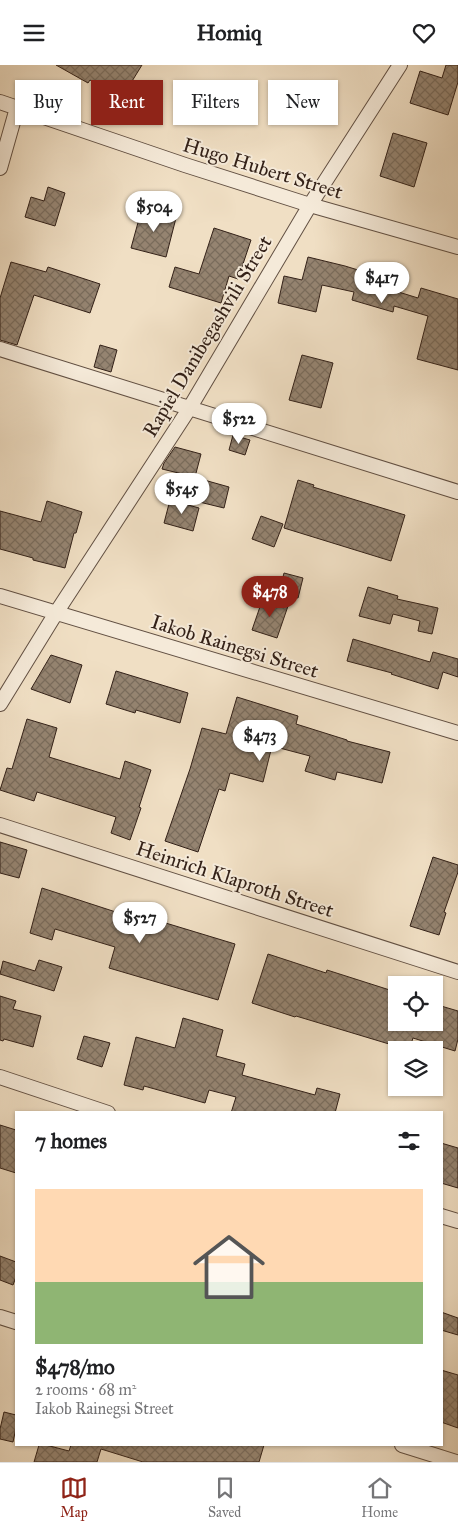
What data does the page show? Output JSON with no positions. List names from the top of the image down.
{
  "streets": {
    "street": [
      "Hugo Hubert Street",
      "Rapiel Danibegashvili Street",
      "Iakob Rainegsi Street",
      "Heinrich Klaproth Street"
    ]
  },
  "crossings": [
    ["Hugo Hubert Street", "Rapiel Danibegashvili Street"],
    ["Rapiel Danibegashvili Street", "Iakob Rainegsi Street"]
  ],
  "page": {
    "header": "Homiq",
    "chip": [
      "Buy",
      "Rent",
      "Filters",
      "New"
    ],
    "price": [
      "$504",
      "$417",
      "$522",
      "$545",
      "$478",
      "$473",
      "$527"
    ],
    "heading": "7 homes",
    "list": [
      {
        "name": "$478/mo",
        "note": "2 rooms · 68 m² · Iakob Rainegsi Street"
      }
    ],
    "tabs": ["Map", "Saved", "Home"]
  }
}
